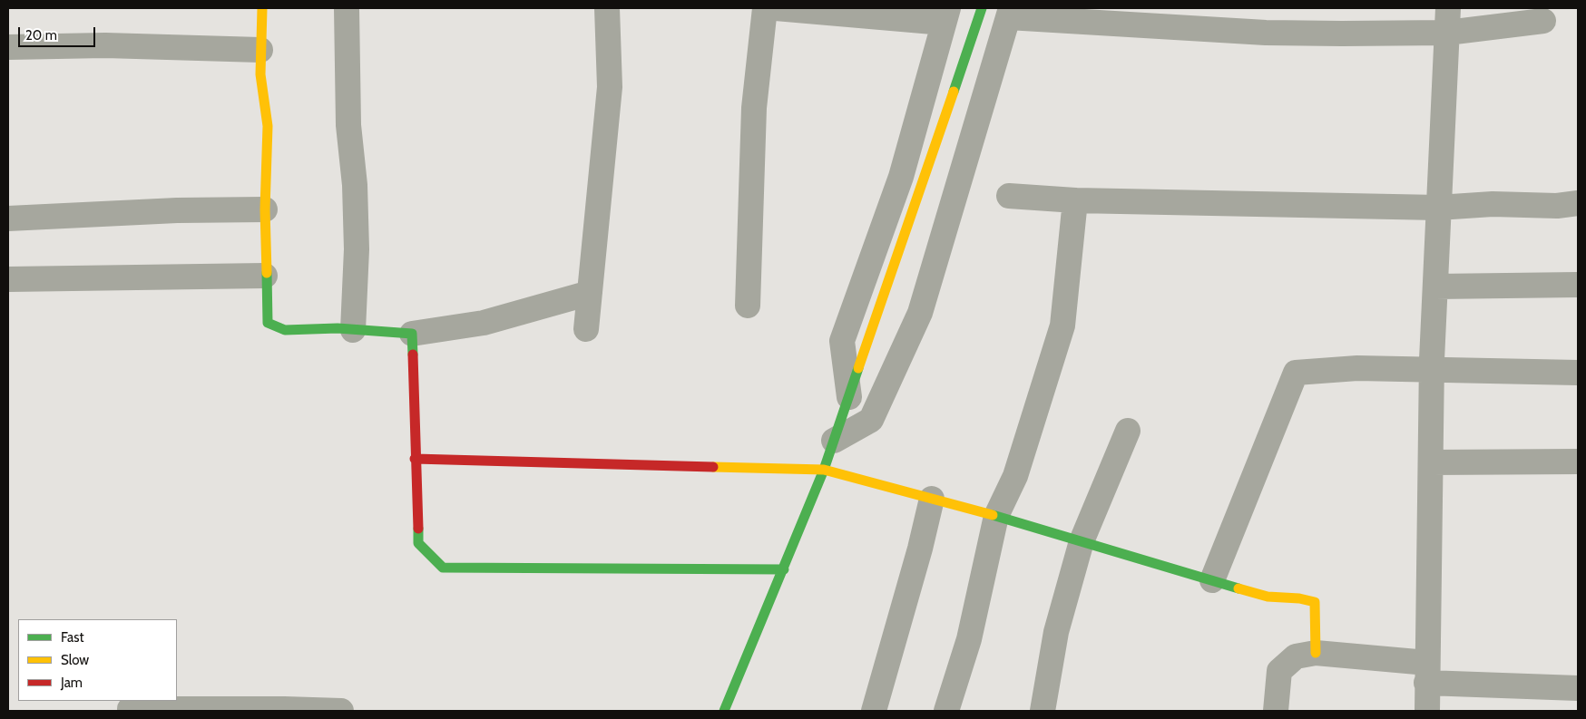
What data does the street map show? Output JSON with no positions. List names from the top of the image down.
{
  "legend": ["Fast", "Slow", "Jam"],
  "scale_bar": "20 m"
}
